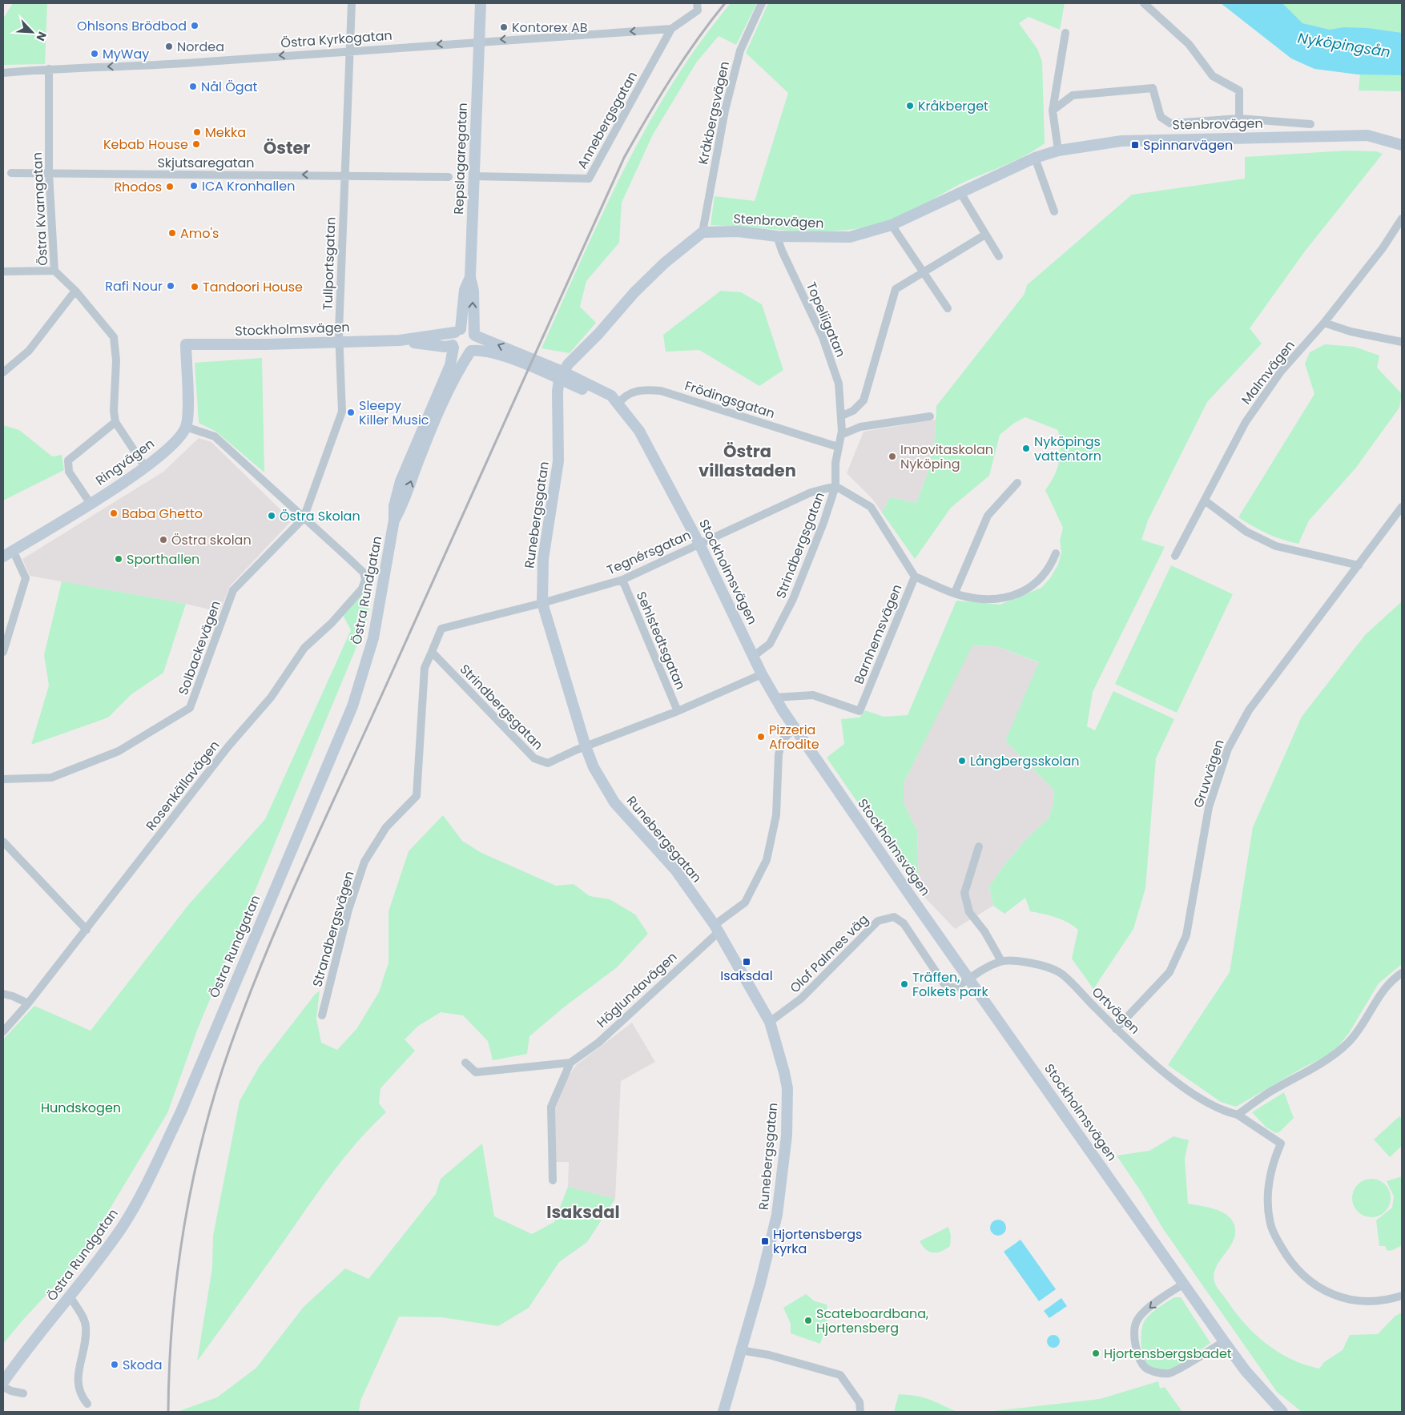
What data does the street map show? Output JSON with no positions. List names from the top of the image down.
{
  "streets": {
    "street": [
      "Östra Kyrkogatan",
      "Kråkbergsvägen",
      "Annebergsgatan",
      "Stenbrovägen",
      "Repslagaregatan",
      "Skjutsaregatan",
      "Östra Kvarngatan",
      "Tullportsgatan",
      "Topeliigatan",
      "Stockholmsvägen",
      "Malmvägen",
      "Frödingsgatan",
      "Ringvägen",
      "Runebergsgatan",
      "Strindbergsgatan",
      "Tegnérsgatan",
      "Östra Rundgatan",
      "Barnhemsvägen",
      "Sehlstedtsgatan",
      "Solbackevägen",
      "Gruvvägen",
      "Rosenkällavägen",
      "Strandbergsvägen",
      "Olof Palmes väg",
      "Höglundavägen",
      "Ortvägen"
    ]
  },
  "crossings": [
    ["Östra Kyrkogatan", "Annebergsgatan"],
    ["Östra Kyrkogatan", "Repslagaregatan"],
    ["Östra Kyrkogatan", "Östra Kvarngatan"],
    ["Östra Kyrkogatan", "Tullportsgatan"],
    ["Kråkbergsvägen", "Stenbrovägen"],
    ["Annebergsgatan", "Repslagaregatan"],
    ["Stenbrovägen", "Topeliigatan"],
    ["Repslagaregatan", "Stockholmsvägen"],
    ["Repslagaregatan", "Östra Rundgatan"],
    ["Skjutsaregatan", "Östra Kvarngatan"],
    ["Skjutsaregatan", "Tullportsgatan"],
    ["Tullportsgatan", "Stockholmsvägen"],
    ["Tullportsgatan", "Solbackevägen"],
    ["Tullportsgatan", "Rosenkällavägen"],
    ["Topeliigatan", "Strindbergsgatan"],
    ["Stockholmsvägen", "Frödingsgatan"],
    ["Stockholmsvägen", "Ringvägen"],
    ["Stockholmsvägen", "Strindbergsgatan"],
    ["Stockholmsvägen", "Tegnérsgatan"],
    ["Stockholmsvägen", "Östra Rundgatan"],
    ["Stockholmsvägen", "Barnhemsvägen"],
    ["Stockholmsvägen", "Olof Palmes väg"],
    ["Stockholmsvägen", "Höglundavägen"],
    ["Stockholmsvägen", "Ortvägen"],
    ["Frödingsgatan", "Strindbergsgatan"],
    ["Runebergsgatan", "Strindbergsgatan"],
    ["Runebergsgatan", "Tegnérsgatan"],
    ["Runebergsgatan", "Olof Palmes väg"],
    ["Runebergsgatan", "Höglundavägen"],
    ["Strindbergsgatan", "Tegnérsgatan"],
    ["Strindbergsgatan", "Barnhemsvägen"],
    ["Strindbergsgatan", "Sehlstedtsgatan"],
    ["Strindbergsgatan", "Strandbergsvägen"],
    ["Tegnérsgatan", "Barnhemsvägen"],
    ["Tegnérsgatan", "Sehlstedtsgatan"],
    ["Tegnérsgatan", "Strandbergsvägen"],
    ["Solbackevägen", "Rosenkällavägen"],
    ["Gruvvägen", "Ortvägen"],
    ["Olof Palmes väg", "Ortvägen"]
  ],
  "one_way": ["Östra Kyrkogatan", "Skjutsaregatan"],
  "districts": ["Öster", "Östra villastaden", "Isaksdal"],
  "water": ["Nyköpingsån"],
  "parks": ["Hundskogen"],
  "places": {
    "other": [
      "Ohlsons Brödbod",
      "Kontorex AB",
      "Nordea",
      "MyWay",
      "Nål Ögat",
      "Kråkberget",
      "Mekka",
      "Kebab House",
      "ICA Kronhallen",
      "Rhodos",
      "Amo's",
      "Rafi Nour",
      "Tandoori House",
      "Sleepy Killer Music",
      "Nyköpings vattentorn",
      "Innovitaskolan Nyköping",
      "Baba Ghetto",
      "Östra Skolan",
      "Östra skolan",
      "Sporthallen",
      "Pizzeria Afrodite",
      "Långbergsskolan",
      "Träffen, Folkets park",
      "Scateboardbana, Hjortensberg",
      "Hjortensbergsbadet",
      "Skoda"
    ],
    "transit": ["Spinnarvägen", "Isaksdal", "Hjortensbergs kyrka"]
  },
  "north": "bottom right"
}
